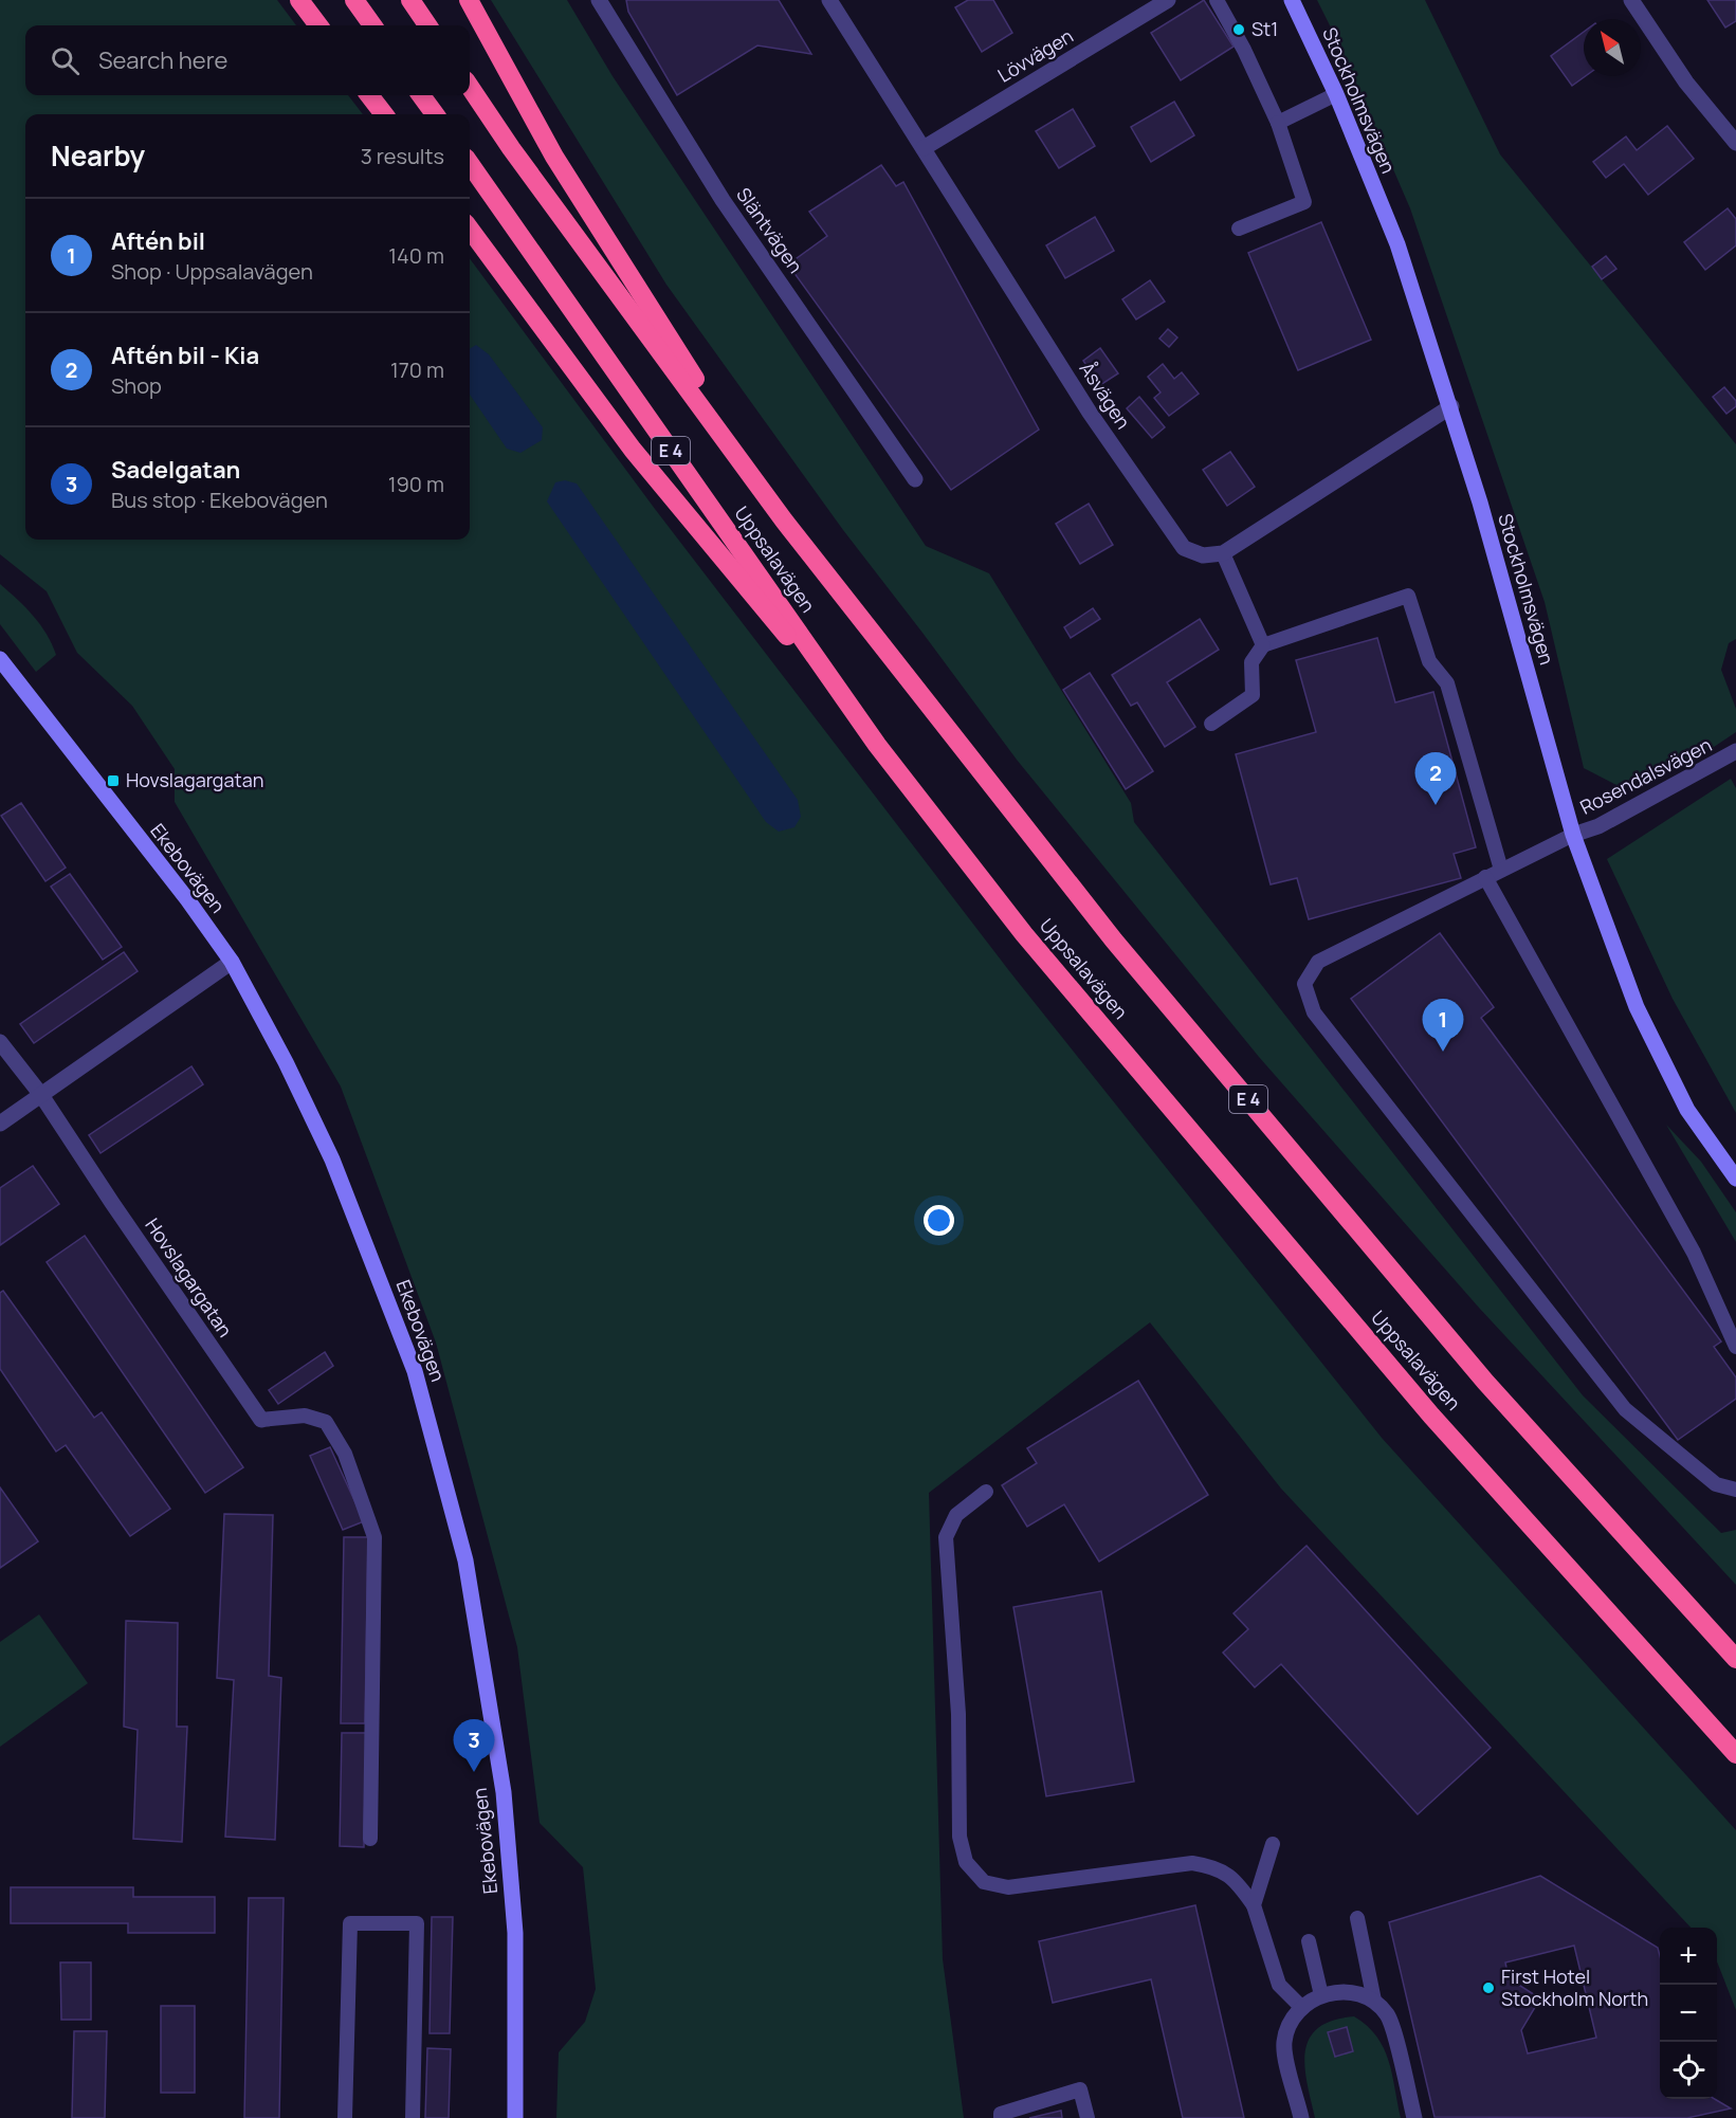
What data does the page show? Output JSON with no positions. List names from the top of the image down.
{
  "streets": {
    "highway": ["E 4", "Uppsalavägen"],
    "street": [
      "Lövvägen",
      "Stockholmsvägen",
      "Släntvägen",
      "Åsvägen",
      "Rosendalsvägen",
      "Ekebovägen",
      "Hovslagargatan"
    ]
  },
  "crossings": [
    ["Lövvägen", "Åsvägen"],
    ["Stockholmsvägen", "Rosendalsvägen"]
  ],
  "places": {
    "other": ["St1", "First Hotel Stockholm North"],
    "transit": ["Hovslagargatan"]
  },
  "north": "top left",
  "page": {
    "search": "Search here",
    "heading": ["Nearby", "3 results"],
    "list": [
      {
        "mark": "1",
        "name": "Aftén bil",
        "note": "Shop · Uppsalavägen",
        "value": "140 m"
      },
      {
        "mark": "2",
        "name": "Aftén bil - Kia",
        "note": "Shop",
        "value": "170 m"
      },
      {
        "mark": "3",
        "name": "Sadelgatan",
        "note": "Bus stop · Ekebovägen",
        "value": "190 m"
      }
    ],
    "pins": ["2", "1", "3"],
    "map_buttons": ["+", "−"]
  }
}
